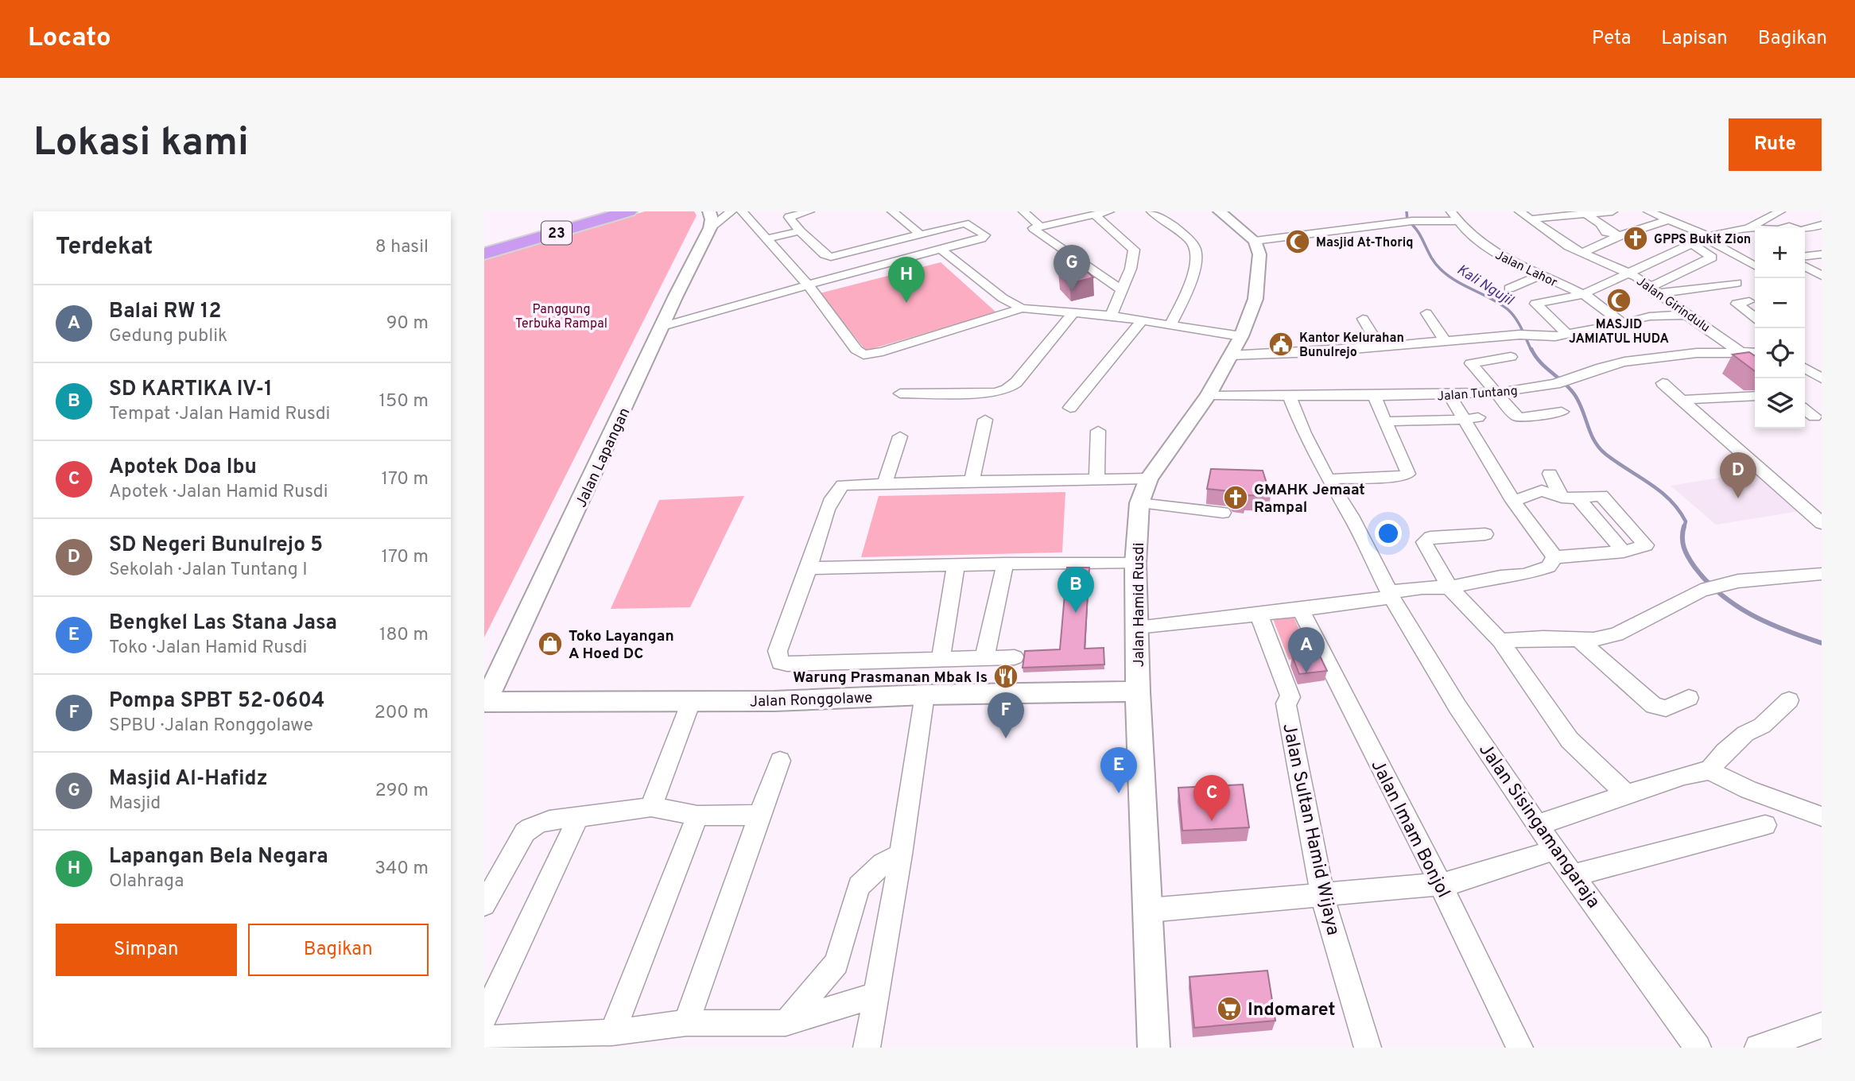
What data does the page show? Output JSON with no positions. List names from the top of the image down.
{
  "streets": {
    "highway": ["23"],
    "street": [
      "Jalan Lahor",
      "Jalan Girindulu",
      "Jalan Tuntang",
      "Jalan Lapangan",
      "Jalan Hamid Rusdi",
      "Jalan Ronggolawe",
      "Jalan Sisingamangaraja",
      "Jalan Imam Bonjol",
      "Jalan Sultan Hamid Wijaya"
    ]
  },
  "crossings": [
    ["Jalan Girindulu", "Jalan Tuntang"],
    ["Jalan Tuntang", "Jalan Hamid Rusdi"],
    ["Jalan Tuntang", "Jalan Sisingamangaraja"],
    ["Jalan Lapangan", "Jalan Ronggolawe"],
    ["Jalan Hamid Rusdi", "Jalan Ronggolawe"]
  ],
  "water": ["Kali Ngujil"],
  "parks": ["Panggung Terbuka Rampal"],
  "places": {
    "church": ["GPPS Bukit Zion", "GMAHK Jemaat Rampal"],
    "mosque": ["Masjid At-Thoriq", "MASJID JAMIATUL HUDA"],
    "public building": ["Kantor Kelurahan Bunulrejo"],
    "shop": ["Toko Layangan A Hoed DC"],
    "restaurant": ["Warung Prasmanan Mbak Is"],
    "supermarket": ["Indomaret"]
  },
  "page": {
    "header": "Locato",
    "nav": ["Peta", "Lapisan", "Bagikan"],
    "buttons": [
      "Rute",
      ["Simpan", "Bagikan"]
    ],
    "title": "Lokasi kami",
    "heading": ["Terdekat", "8 hasil"],
    "map_buttons": ["+", "−"],
    "pins": [
      "G",
      "H",
      "D",
      "B",
      "A",
      "F",
      "E",
      "C"
    ],
    "list": [
      {
        "mark": "A",
        "name": "Balai RW 12",
        "note": "Gedung publik",
        "value": "90 m"
      },
      {
        "mark": "B",
        "name": "SD KARTIKA IV-1",
        "note": "Tempat · Jalan Hamid Rusdi",
        "value": "150 m"
      },
      {
        "mark": "C",
        "name": "Apotek Doa Ibu",
        "note": "Apotek · Jalan Hamid Rusdi",
        "value": "170 m"
      },
      {
        "mark": "D",
        "name": "SD Negeri Bunulrejo 5",
        "note": "Sekolah · Jalan Tuntang I",
        "value": "170 m"
      },
      {
        "mark": "E",
        "name": "Bengkel Las Stana Jasa",
        "note": "Toko · Jalan Hamid Rusdi",
        "value": "180 m"
      },
      {
        "mark": "F",
        "name": "Pompa SPBT 52-0604",
        "note": "SPBU · Jalan Ronggolawe",
        "value": "200 m"
      },
      {
        "mark": "G",
        "name": "Masjid Al-Hafidz",
        "note": "Masjid",
        "value": "290 m"
      },
      {
        "mark": "H",
        "name": "Lapangan Bela Negara",
        "note": "Olahraga",
        "value": "340 m"
      }
    ]
  }
}
